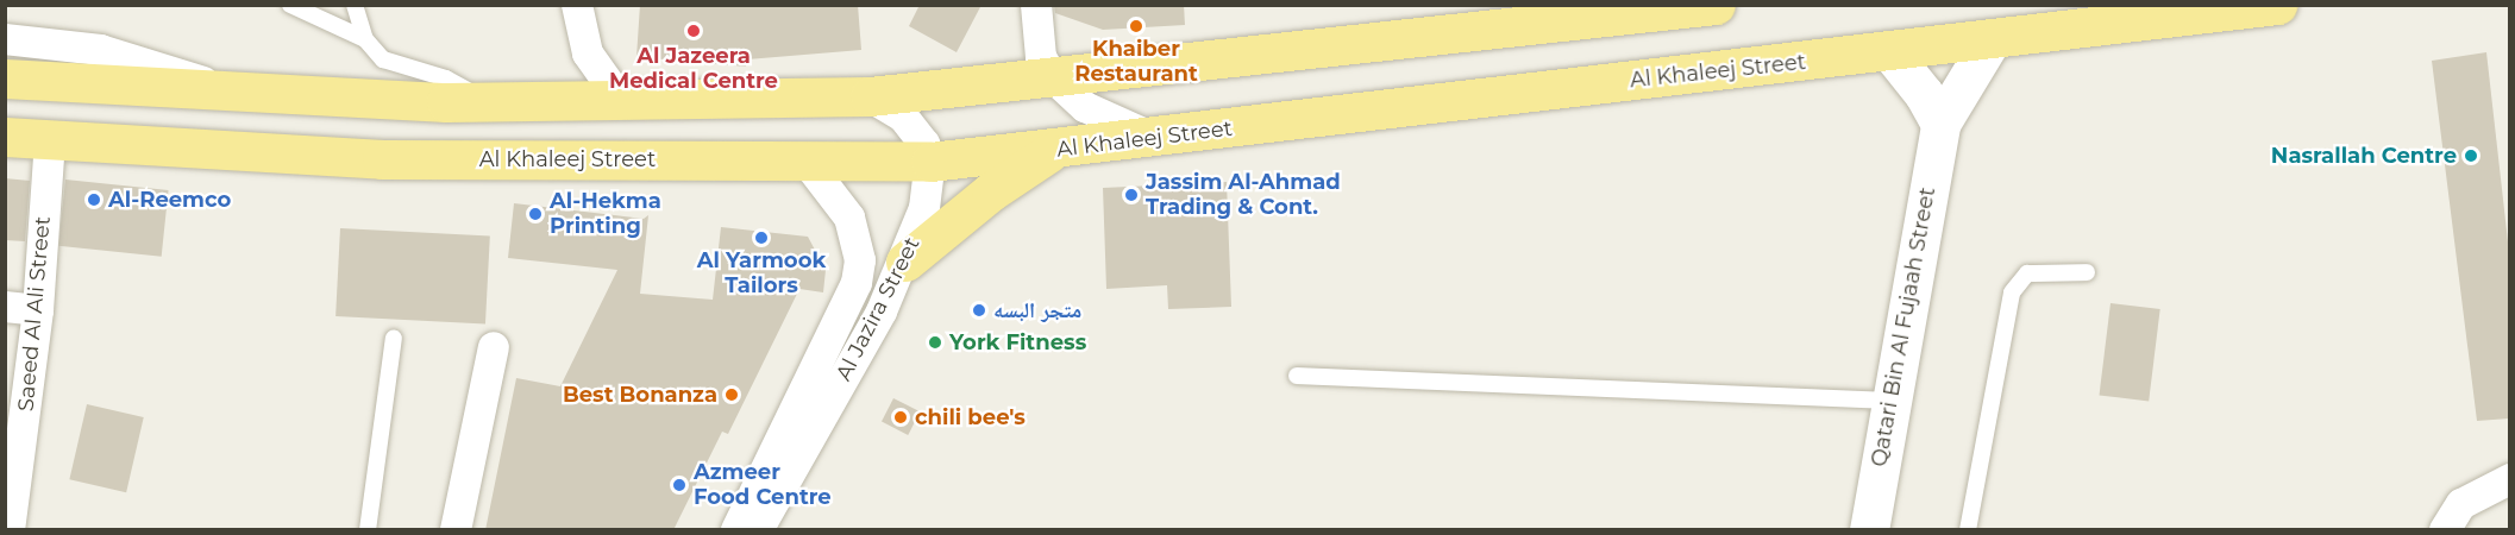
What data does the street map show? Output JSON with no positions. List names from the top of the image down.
{
  "streets": {
    "main road": ["Al Khaleej Street"],
    "street": ["Al Jazira Street", "Saeed Al Ali Street", "Qatari Bin Al Fujaah Street"]
  },
  "crossings": [
    ["Al Khaleej Street", "Al Jazira Street"],
    ["Al Khaleej Street", "Saeed Al Ali Street"],
    ["Al Khaleej Street", "Qatari Bin Al Fujaah Street"]
  ],
  "places": [
    "Khaiber Restaurant",
    "Al Jazeera Medical Centre",
    "Nasrallah Centre",
    "Jassim Al-Ahmad Trading & Cont.",
    "Al-Reemco",
    "Al-Hekma Printing",
    "Al Yarmook Tailors",
    "متجر البسه",
    "York Fitness",
    "Best Bonanza",
    "chili bee's",
    "Azmeer Food Centre"
  ]
}
